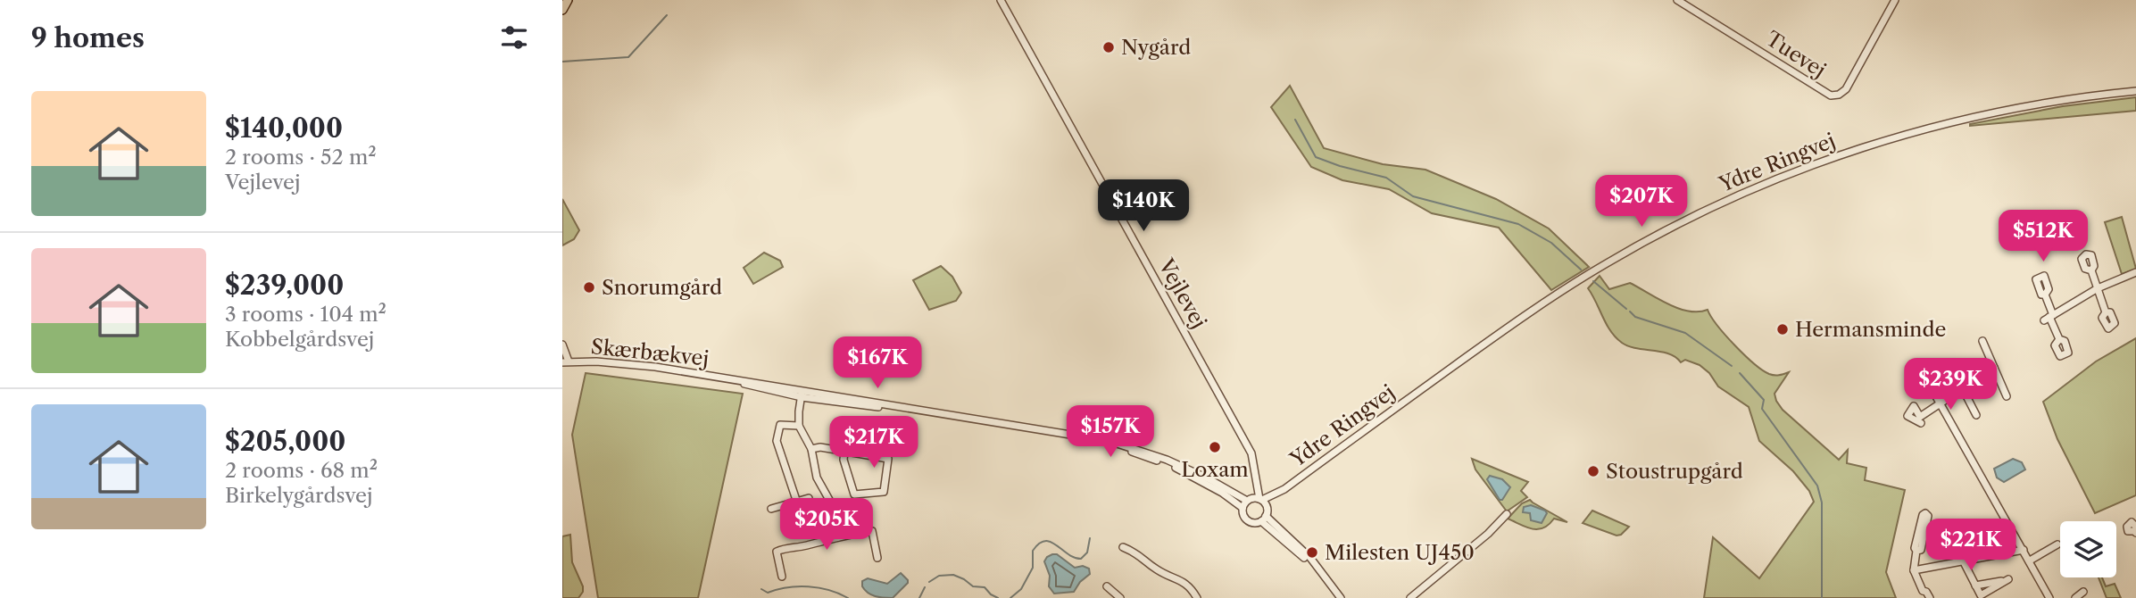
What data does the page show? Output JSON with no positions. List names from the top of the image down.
{
  "streets": {
    "street": [
      "Tuevej",
      "Ydre Ringvej",
      "Vejlevej",
      "Skærbækvej"
    ]
  },
  "crossings": [
    ["Ydre Ringvej", "Vejlevej"],
    ["Ydre Ringvej", "Skærbækvej"],
    ["Vejlevej", "Skærbækvej"]
  ],
  "places": [
    "Nygård",
    "Snorumgård",
    "Hermansminde",
    "Loxam",
    "Stoustrupgård",
    "Milesten UJ450"
  ],
  "page": {
    "heading": "9 homes",
    "list": [
      {
        "name": "$140,000",
        "note": "2 rooms · 52 m² · Vejlevej"
      },
      {
        "name": "$239,000",
        "note": "3 rooms · 104 m² · Kobbelgårdsvej"
      },
      {
        "name": "$205,000",
        "note": "2 rooms · 68 m² · Birkelygårdsvej"
      }
    ],
    "price": [
      "$207K",
      "$140K",
      "$512K",
      "$167K",
      "$239K",
      "$157K",
      "$217K",
      "$205K",
      "$221K"
    ]
  }
}
